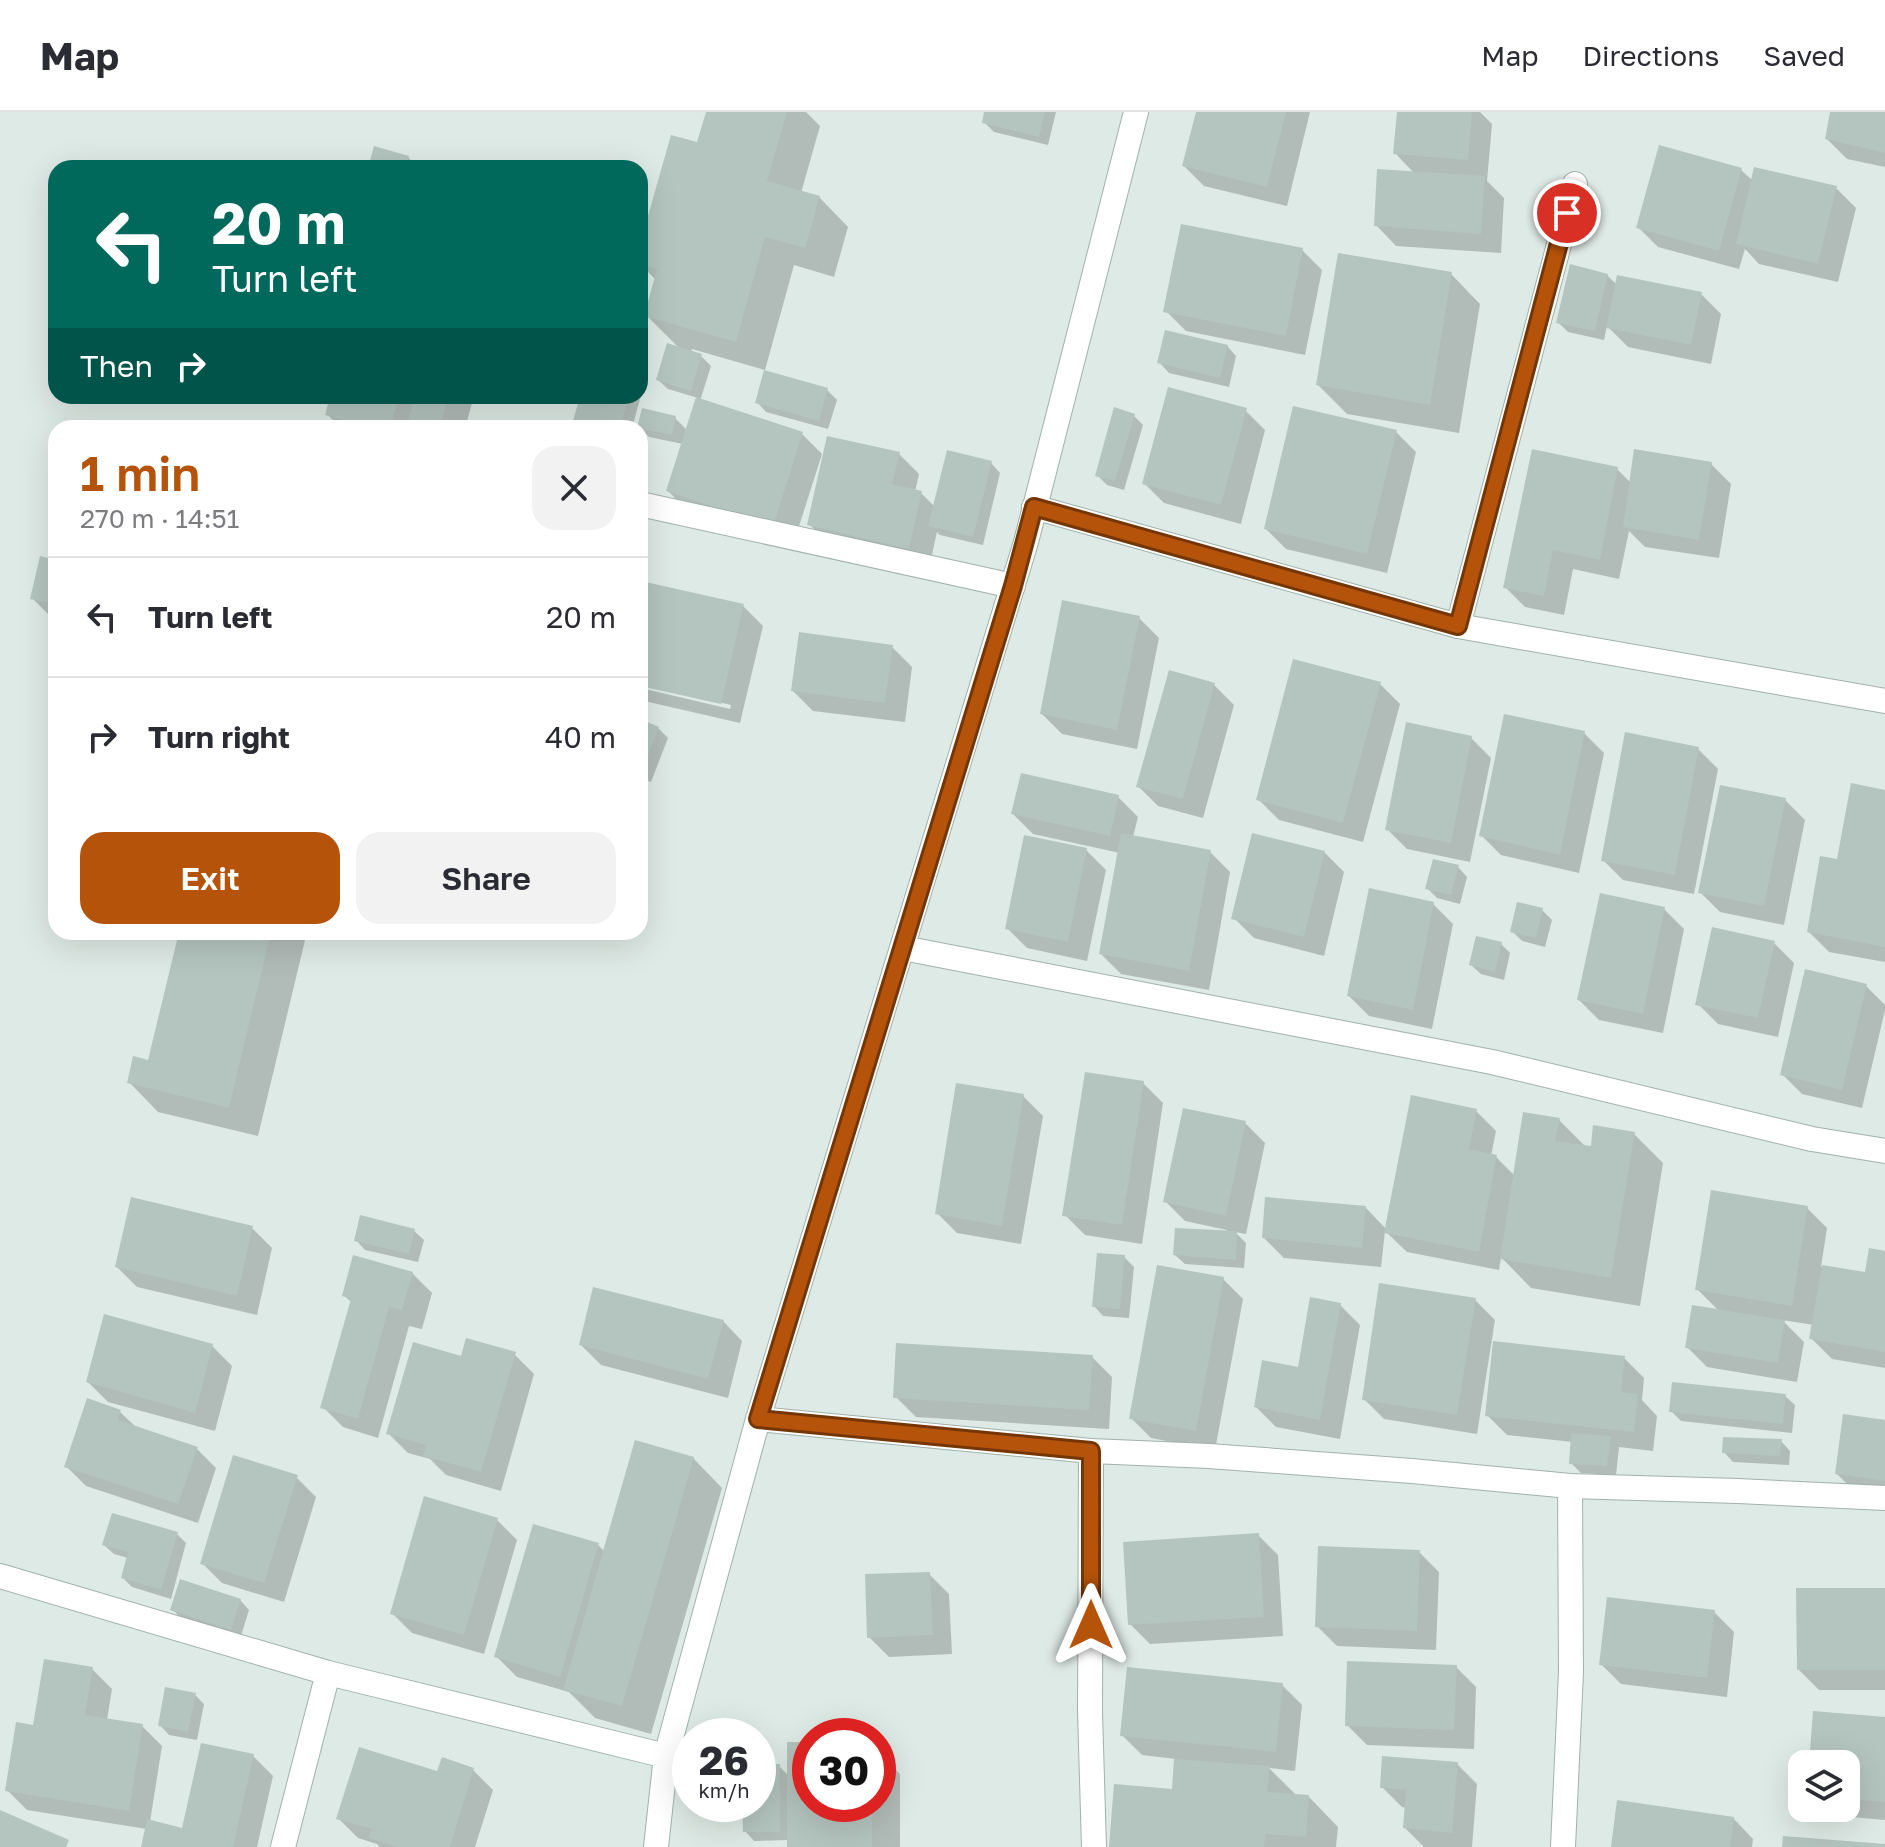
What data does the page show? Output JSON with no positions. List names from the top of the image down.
{
  "page": {
    "header": "Map",
    "nav": ["Map", "Directions", "Saved"],
    "turn": ["20 m", "Turn left"],
    "then": "Then",
    "heading": ["1 min", "270 m · 14:51"],
    "list": [
      {
        "name": "Turn left",
        "value": "20 m"
      },
      {
        "name": "Turn right",
        "value": "40 m"
      }
    ],
    "buttons": ["Exit", "Share"],
    "speed": "26 km/h",
    "limit": "30"
  }
}
